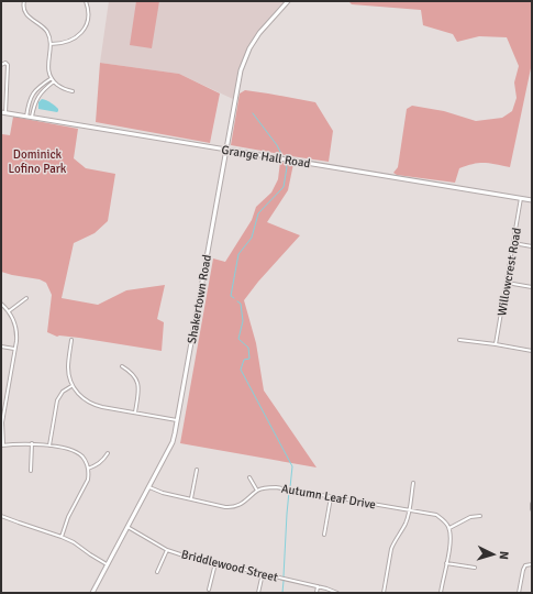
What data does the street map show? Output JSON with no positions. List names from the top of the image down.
{
  "streets": {
    "street": [
      "Grange Hall Road",
      "Willowcrest Road",
      "Shakertown Road",
      "Autumn Leaf Drive",
      "Briddlewood Street"
    ]
  },
  "crossings": [
    ["Grange Hall Road", "Willowcrest Road"],
    ["Grange Hall Road", "Shakertown Road"],
    ["Shakertown Road", "Briddlewood Street"]
  ],
  "parks": ["Dominick Lofino Park"],
  "north": "right"
}
